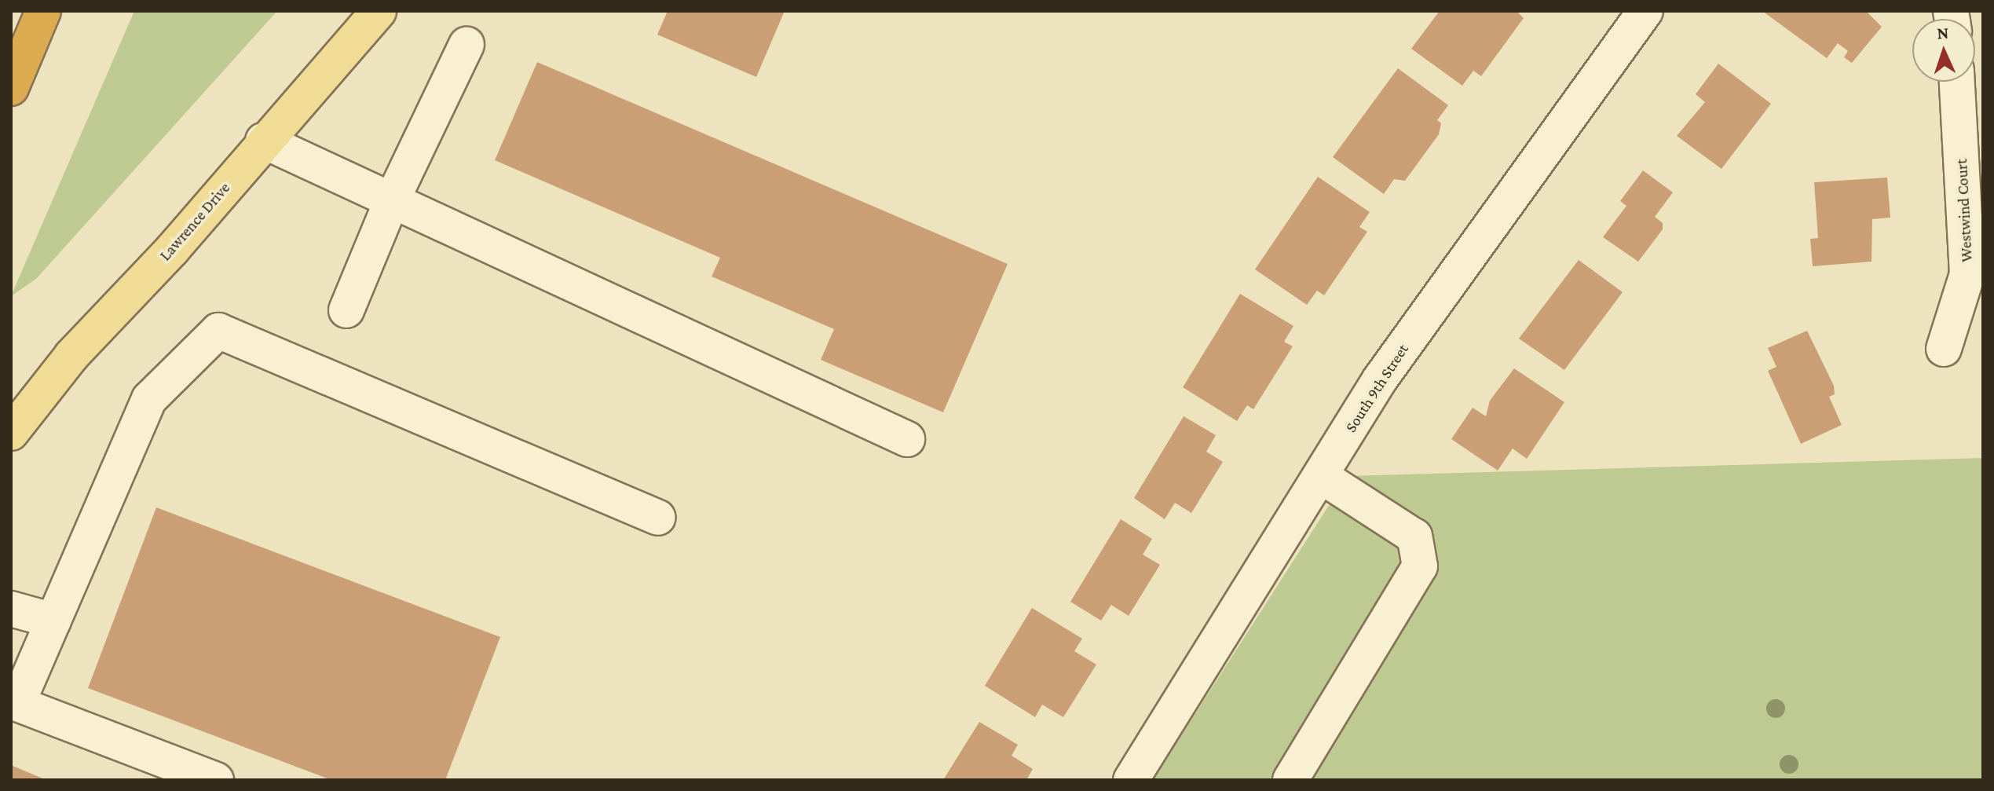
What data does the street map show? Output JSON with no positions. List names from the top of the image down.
{
  "streets": {
    "main road": ["Lawrence Drive"],
    "street": ["Westwind Court", "South 9th Street"]
  },
  "north": "top"
}
